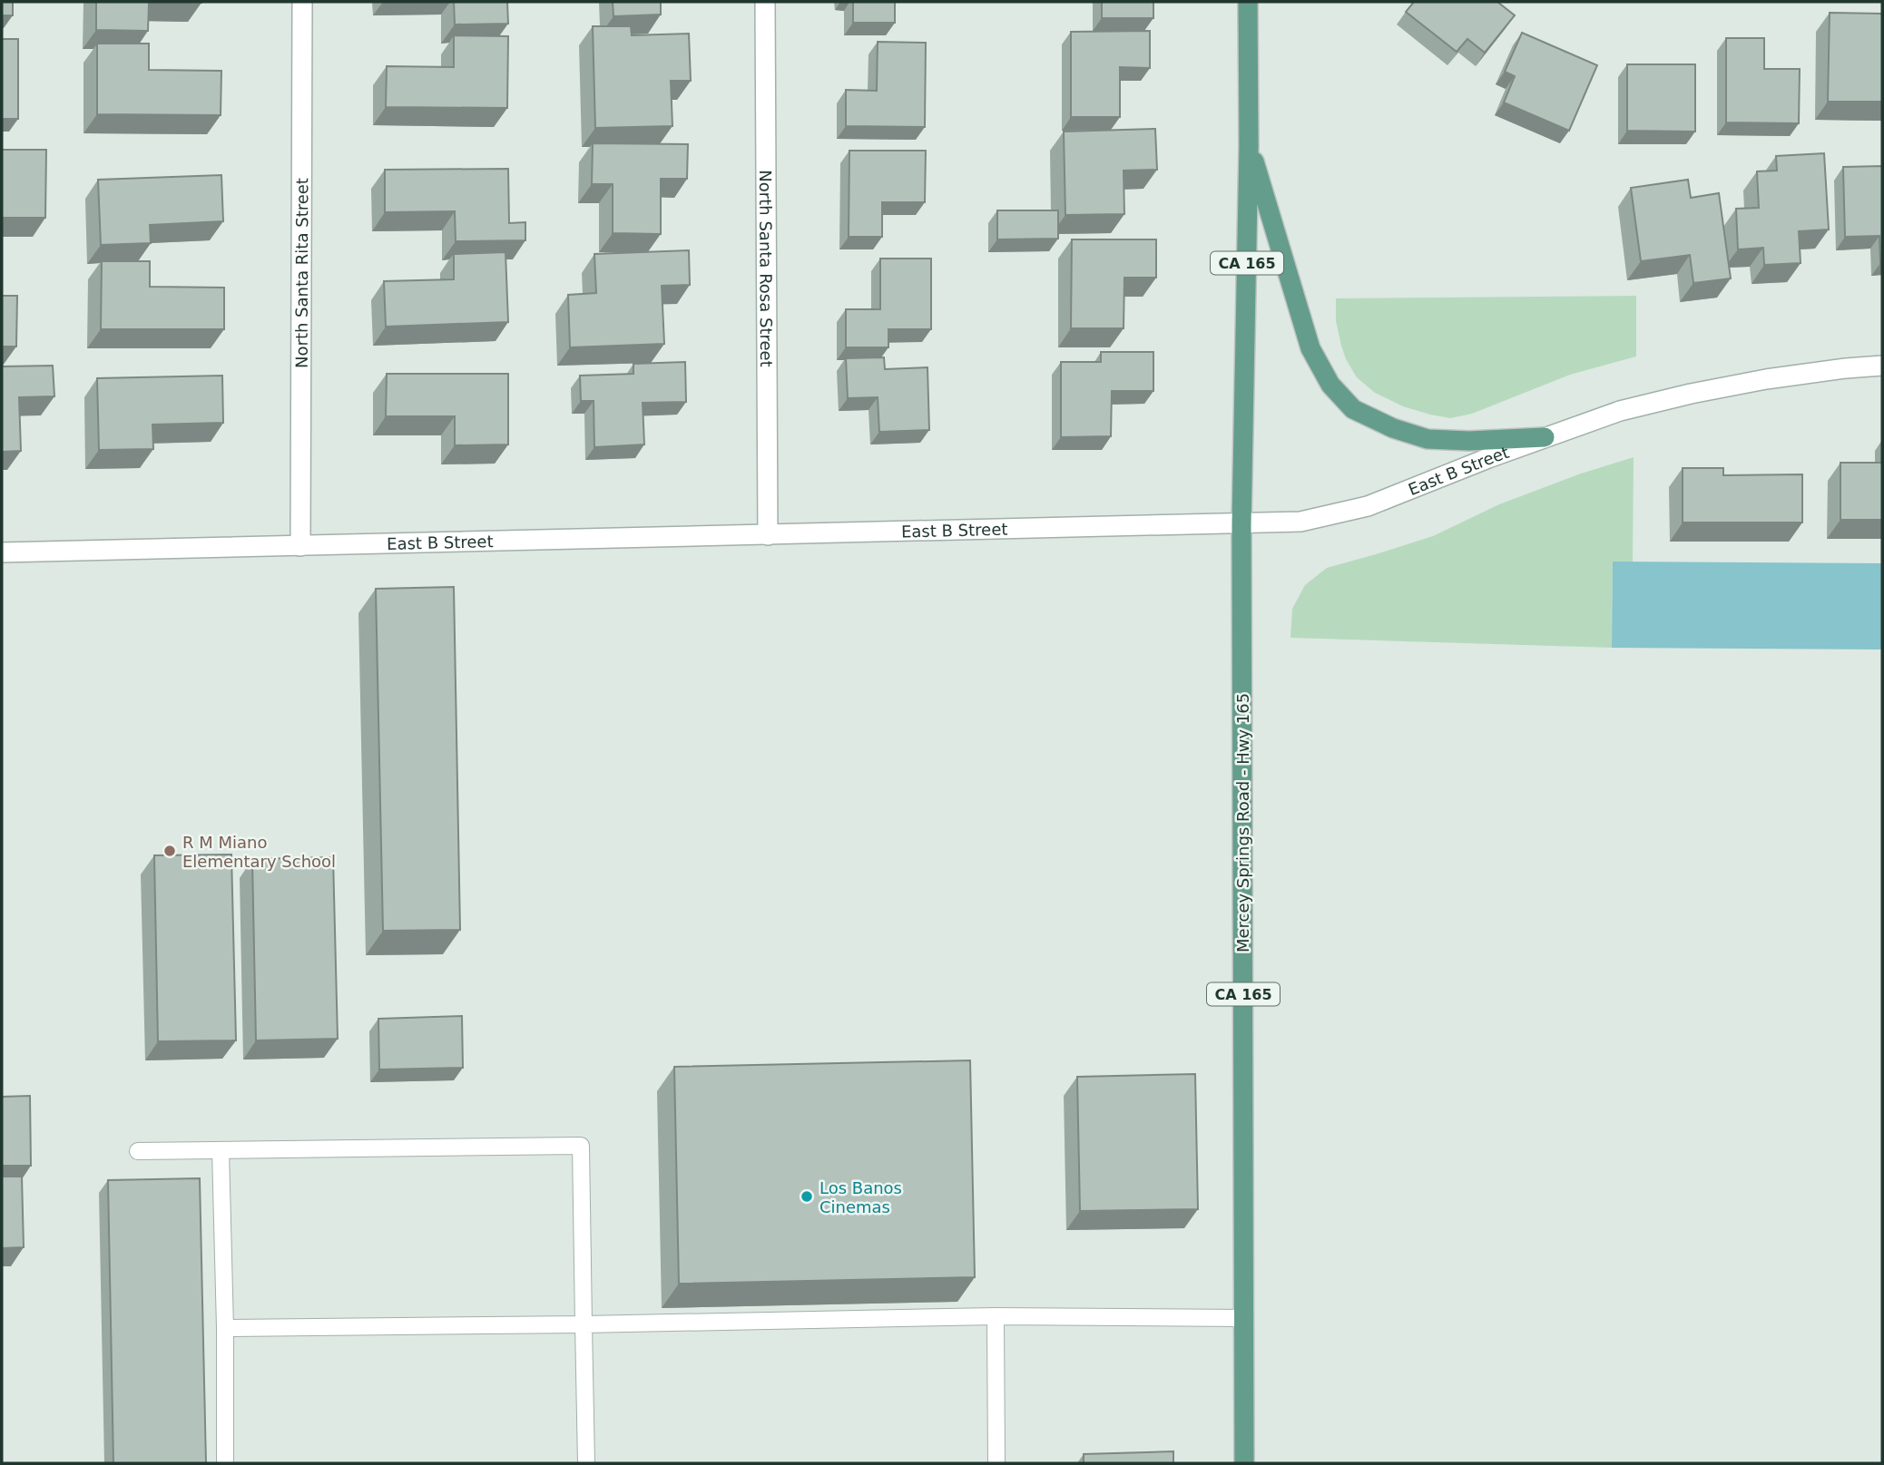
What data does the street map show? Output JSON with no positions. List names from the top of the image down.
{
  "streets": {
    "main road": ["CA 165", "Mercey Springs Road - Hwy 165"],
    "street": ["North Santa Rosa Street", "North Santa Rita Street", "East B Street"]
  },
  "crossings": [
    ["CA 165", "East B Street"],
    ["CA 165", "Mercey Springs Road - Hwy 165"],
    ["North Santa Rosa Street", "East B Street"],
    ["North Santa Rita Street", "East B Street"],
    ["East B Street", "Mercey Springs Road - Hwy 165"]
  ],
  "places": ["R M Miano Elementary School", "Los Banos Cinemas"]
}
